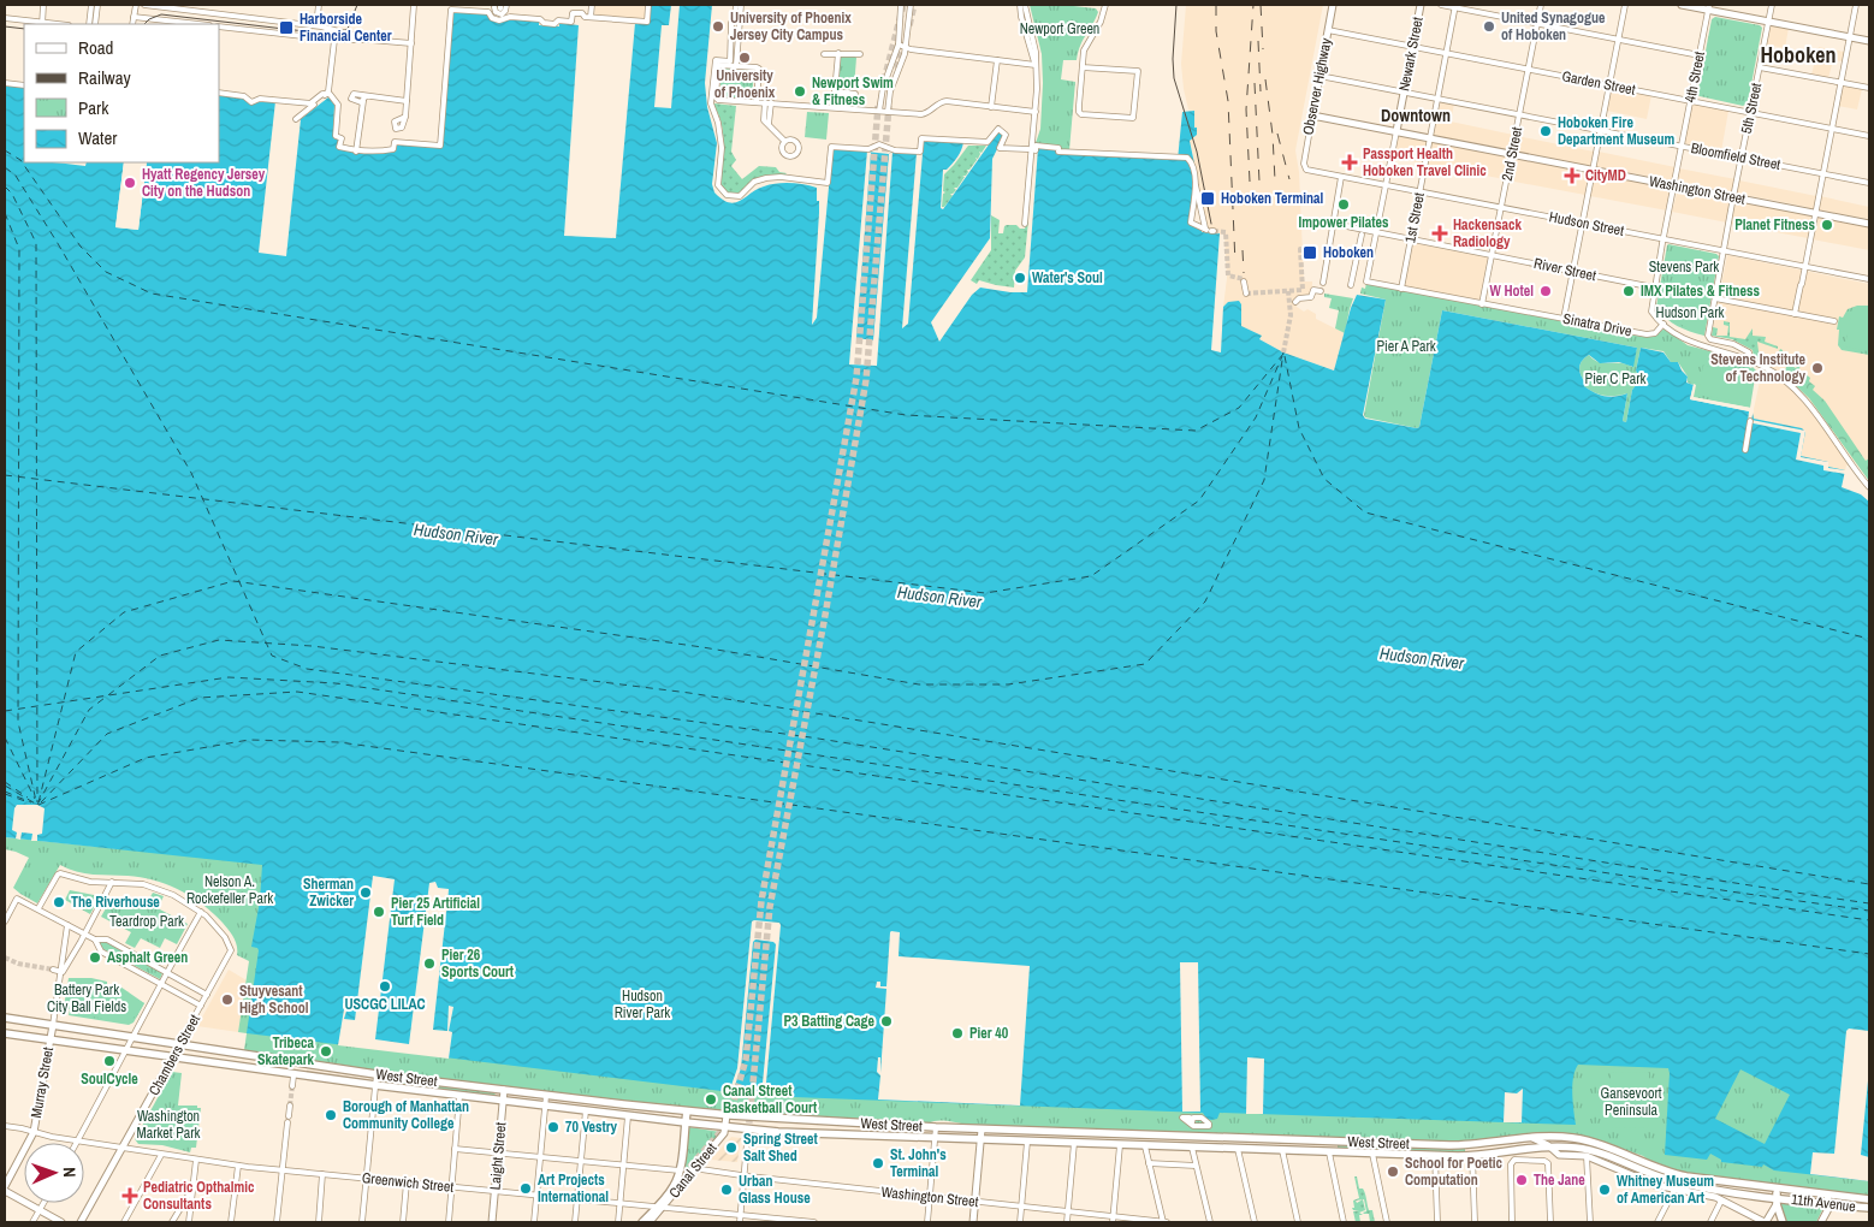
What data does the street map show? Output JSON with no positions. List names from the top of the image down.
{
  "streets": {
    "highway": ["West Street", "Canal Street", "11th Avenue"],
    "main road": [
      "Newark Street",
      "Observer Highway",
      "Washington Street",
      "Chambers Street",
      "Murray Street",
      "Laight Street"
    ],
    "street": [
      "4th Street",
      "Garden Street",
      "5th Street",
      "2nd Street",
      "Bloomfield Street",
      "1st Street",
      "Hudson Street",
      "River Street",
      "Sinatra Drive",
      "Greenwich Street"
    ]
  },
  "crossings": [
    ["Newark Street", "Garden Street"],
    ["Newark Street", "Bloomfield Street"],
    ["Newark Street", "Washington Street"],
    ["Newark Street", "Hudson Street"],
    ["Newark Street", "River Street"],
    ["Newark Street", "Sinatra Drive"],
    ["4th Street", "Garden Street"],
    ["4th Street", "Bloomfield Street"],
    ["4th Street", "Washington Street"],
    ["4th Street", "Hudson Street"],
    ["4th Street", "River Street"],
    ["4th Street", "Sinatra Drive"],
    ["Garden Street", "Observer Highway"],
    ["Garden Street", "5th Street"],
    ["Garden Street", "2nd Street"],
    ["Garden Street", "1st Street"],
    ["Observer Highway", "Bloomfield Street"],
    ["Observer Highway", "Washington Street"],
    ["Observer Highway", "Hudson Street"],
    ["5th Street", "Bloomfield Street"],
    ["5th Street", "Washington Street"],
    ["5th Street", "Hudson Street"],
    ["2nd Street", "Bloomfield Street"],
    ["2nd Street", "Washington Street"],
    ["2nd Street", "Hudson Street"],
    ["2nd Street", "River Street"],
    ["2nd Street", "Sinatra Drive"],
    ["Bloomfield Street", "1st Street"],
    ["Washington Street", "1st Street"],
    ["Washington Street", "Canal Street"],
    ["1st Street", "Hudson Street"],
    ["1st Street", "River Street"],
    ["1st Street", "Sinatra Drive"],
    ["Chambers Street", "West Street"],
    ["Chambers Street", "Greenwich Street"],
    ["West Street", "Murray Street"],
    ["West Street", "Laight Street"],
    ["West Street", "Canal Street"],
    ["West Street", "11th Avenue"],
    ["Murray Street", "Greenwich Street"],
    ["Laight Street", "Greenwich Street"],
    ["Canal Street", "Greenwich Street"]
  ],
  "districts": ["Hoboken", "Downtown"],
  "water": ["Hudson River"],
  "parks": [
    "Newport Green",
    "Stevens Park",
    "Hudson Park",
    "Pier A Park",
    "Pier C Park",
    "Nelson A. Rockefeller Park",
    "Teardrop Park",
    "Battery Park City Ball Fields",
    "Hudson River Park",
    "Gansevoort Peninsula",
    "Washington Market Park"
  ],
  "places": {
    "other": [
      "University of Phoenix Jersey City Campus",
      "United Synagogue of Hoboken",
      "University of Phoenix",
      "Newport Swim & Fitness",
      "Hoboken Fire Department Museum",
      "Hyatt Regency Jersey City on the Hudson",
      "Impower Pilates",
      "Planet Fitness",
      "Water's Soul",
      "W Hotel",
      "IMX Pilates & Fitness",
      "Stevens Institute of Technology",
      "Sherman Zwicker",
      "The Riverhouse",
      "Pier 25 Artificial Turf Field",
      "Asphalt Green",
      "Pier 26 Sports Court",
      "USCGC LILAC",
      "Stuyvesant High School",
      "P3 Batting Cage",
      "Pier 40",
      "Tribeca Skatepark",
      "SoulCycle",
      "Canal Street Basketball Court",
      "Borough of Manhattan Community College",
      "70 Vestry",
      "Spring Street Salt Shed",
      "St. John's Terminal",
      "School for Poetic Computation",
      "The Jane",
      "Art Projects International",
      "Urban Glass House",
      "Whitney Museum of American Art"
    ],
    "transit": ["Harborside Financial Center", "Hoboken Terminal", "Hoboken"],
    "health": [
      "Passport Health Hoboken Travel Clinic",
      "CityMD",
      "Hackensack Radiology",
      "Pediatric Opthalmic Consultants"
    ]
  },
  "legend": [
    "Road",
    "Railway",
    "Park",
    "Water"
  ],
  "north": "right"
}
